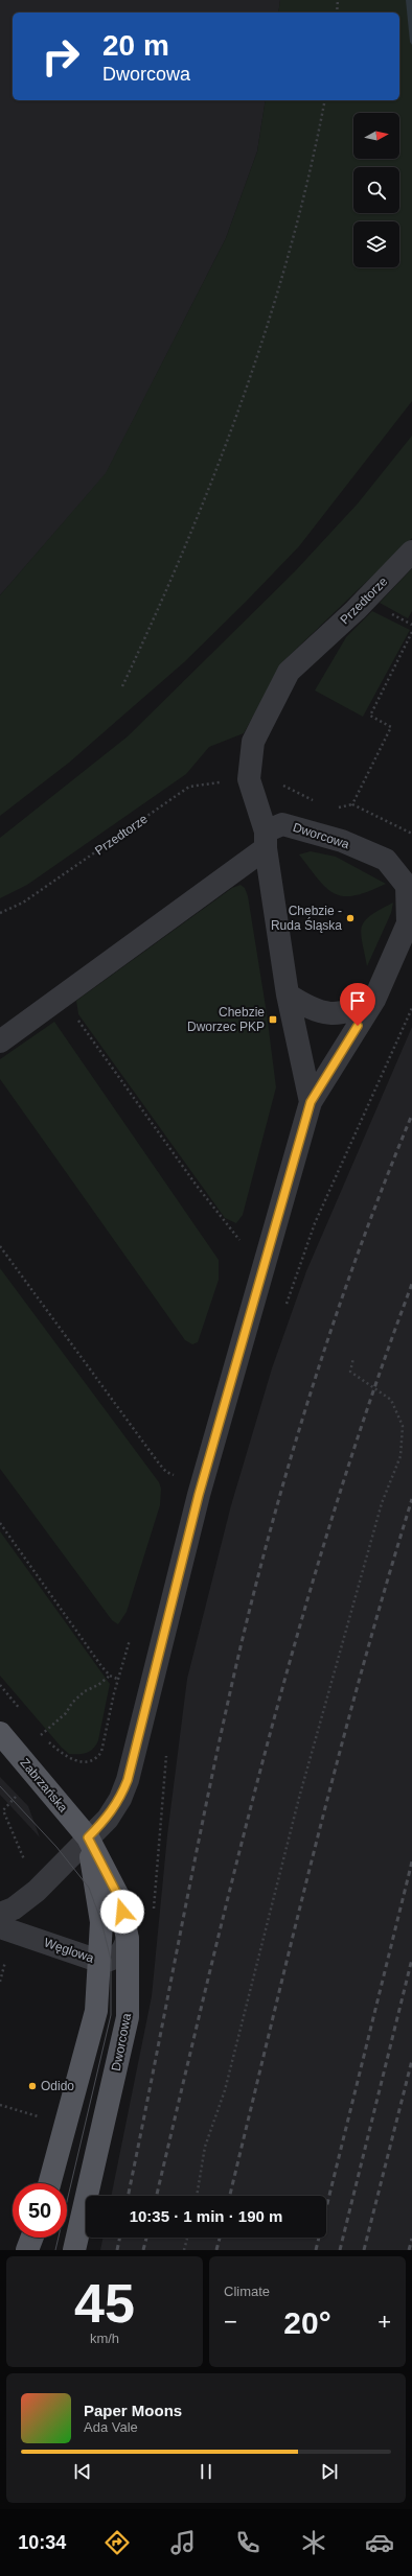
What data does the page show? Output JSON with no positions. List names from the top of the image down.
{
  "streets": {
    "main road": ["Dworcowa", "Zabrzańska"],
    "street": ["Przedtorze", "Węglowa"]
  },
  "crossings": [
    ["Przedtorze", "Dworcowa"],
    ["Dworcowa", "Zabrzańska"],
    ["Dworcowa", "Węglowa"]
  ],
  "places": {
    "other": ["Chebzie - Ruda Śląska", "Odido"],
    "transit": ["Chebzie Dworzec PKP"]
  },
  "north": "right",
  "page": {
    "turn": ["20 m", "Dworcowa"],
    "limit": "50",
    "trip": "10:35 · 1 min · 190 m",
    "tile": [
      ["45", "km/h"],
      "Climate"
    ],
    "heat": ["−", "20°", "+"],
    "song": ["Paper Moons", "Ada Vale"],
    "tabs": "10:34"
  }
}
